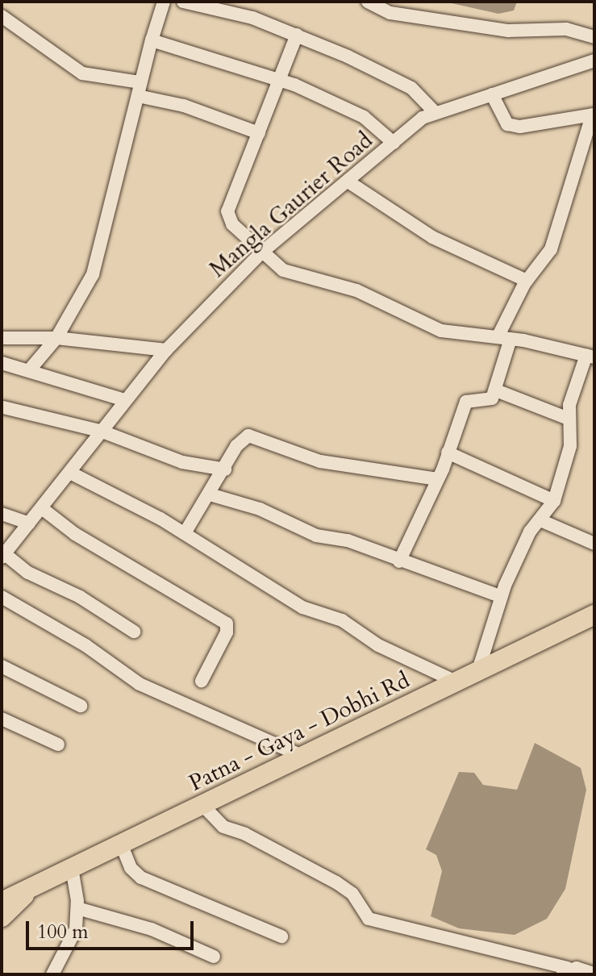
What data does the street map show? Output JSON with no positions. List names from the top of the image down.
{
  "streets": {
    "main road": ["Patna - Gaya - Dobhi Rd"],
    "street": ["Mangla Gaurier Road"]
  },
  "scale_bar": "100 m"
}
